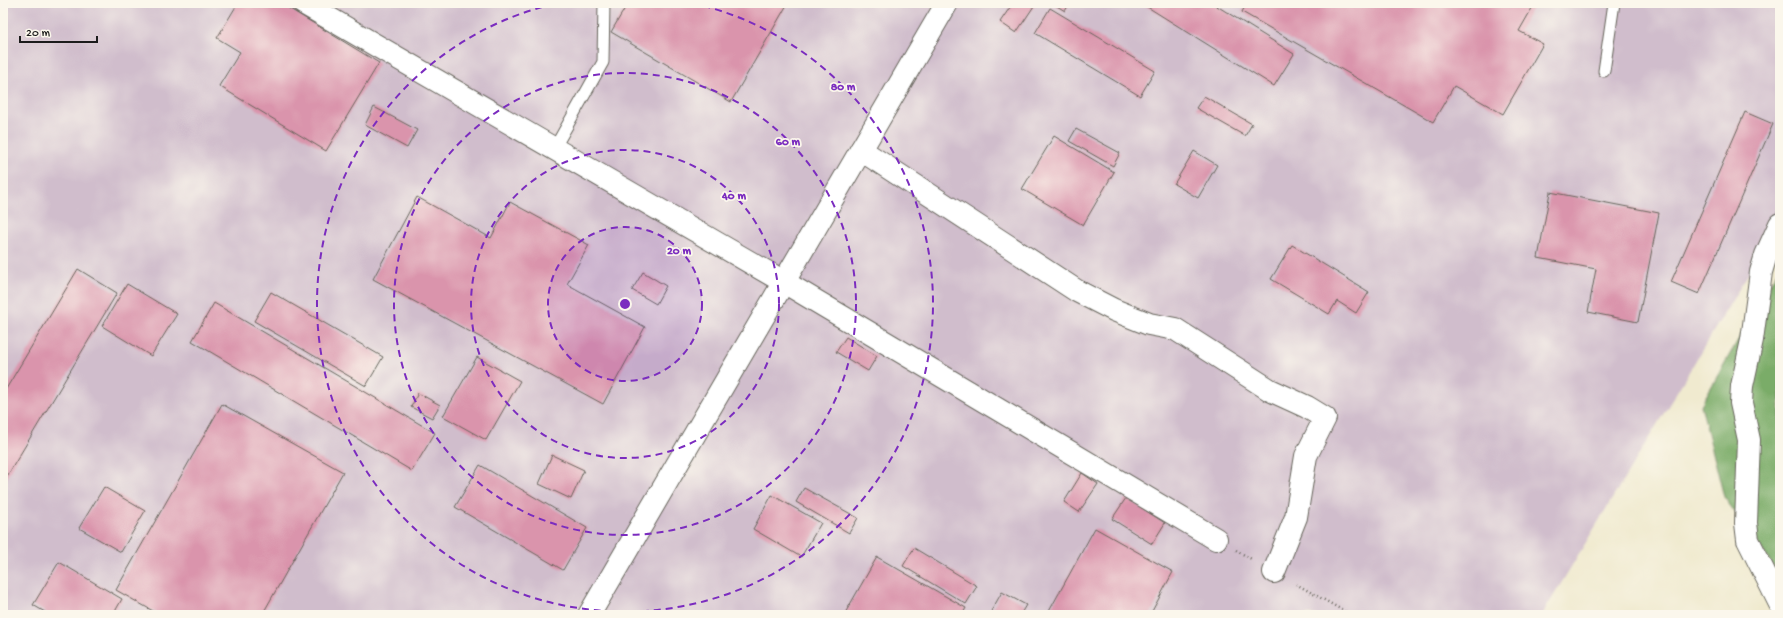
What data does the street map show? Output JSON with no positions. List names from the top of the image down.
{
  "scale_bar": "20 m",
  "rings": [
    "80 m",
    "60 m",
    "40 m",
    "20 m"
  ]
}
